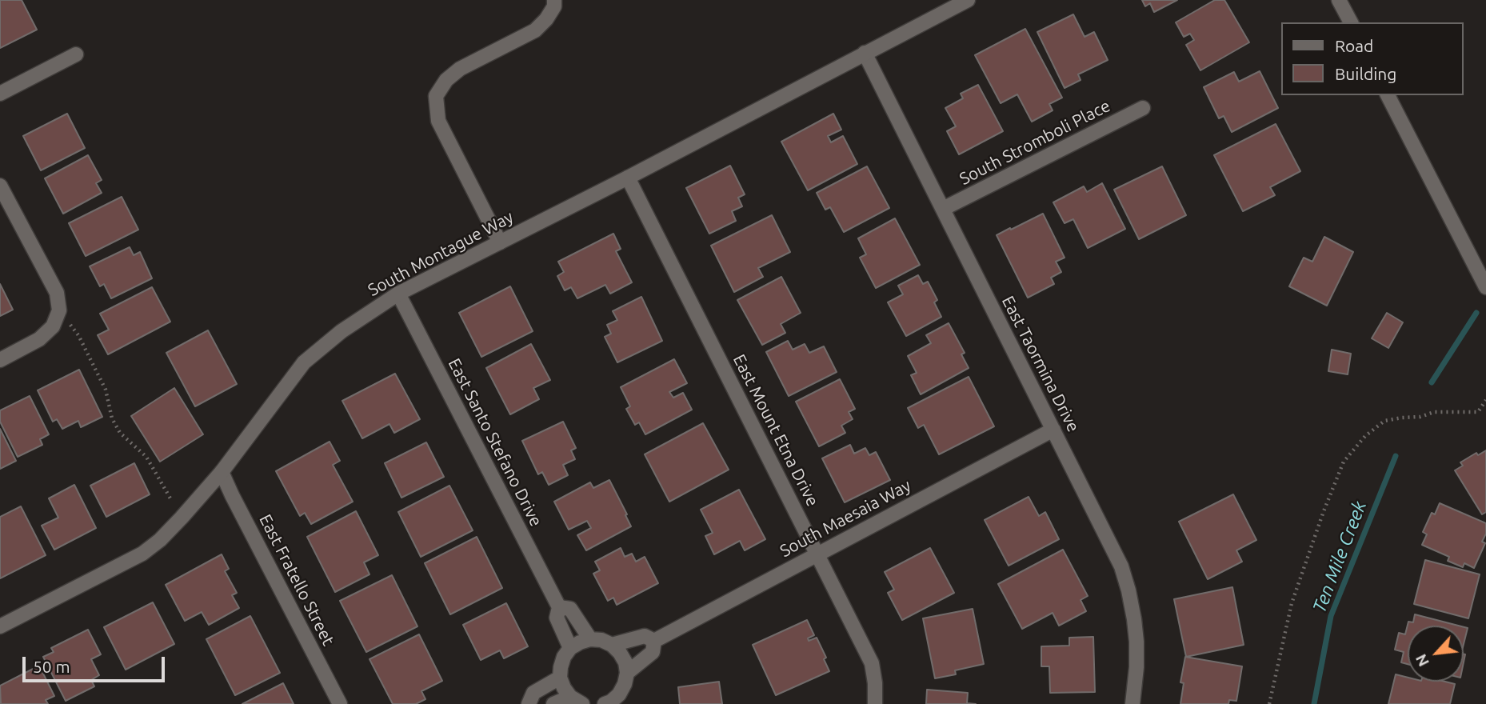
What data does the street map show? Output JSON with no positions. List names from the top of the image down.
{
  "streets": {
    "street": [
      "South Stromboli Place",
      "South Montague Way",
      "East Taormina Drive",
      "East Mount Etna Drive",
      "East Santo Stefano Drive",
      "South Maesaia Way",
      "East Fratello Street"
    ]
  },
  "crossings": [
    ["South Stromboli Place", "East Taormina Drive"],
    ["South Montague Way", "East Taormina Drive"],
    ["South Montague Way", "East Mount Etna Drive"],
    ["South Montague Way", "East Santo Stefano Drive"],
    ["South Montague Way", "East Fratello Street"],
    ["East Taormina Drive", "South Maesaia Way"],
    ["East Mount Etna Drive", "South Maesaia Way"]
  ],
  "water": ["Ten Mile Creek"],
  "legend": ["Road", "Building"],
  "scale_bar": "50 m",
  "north": "bottom left"
}
